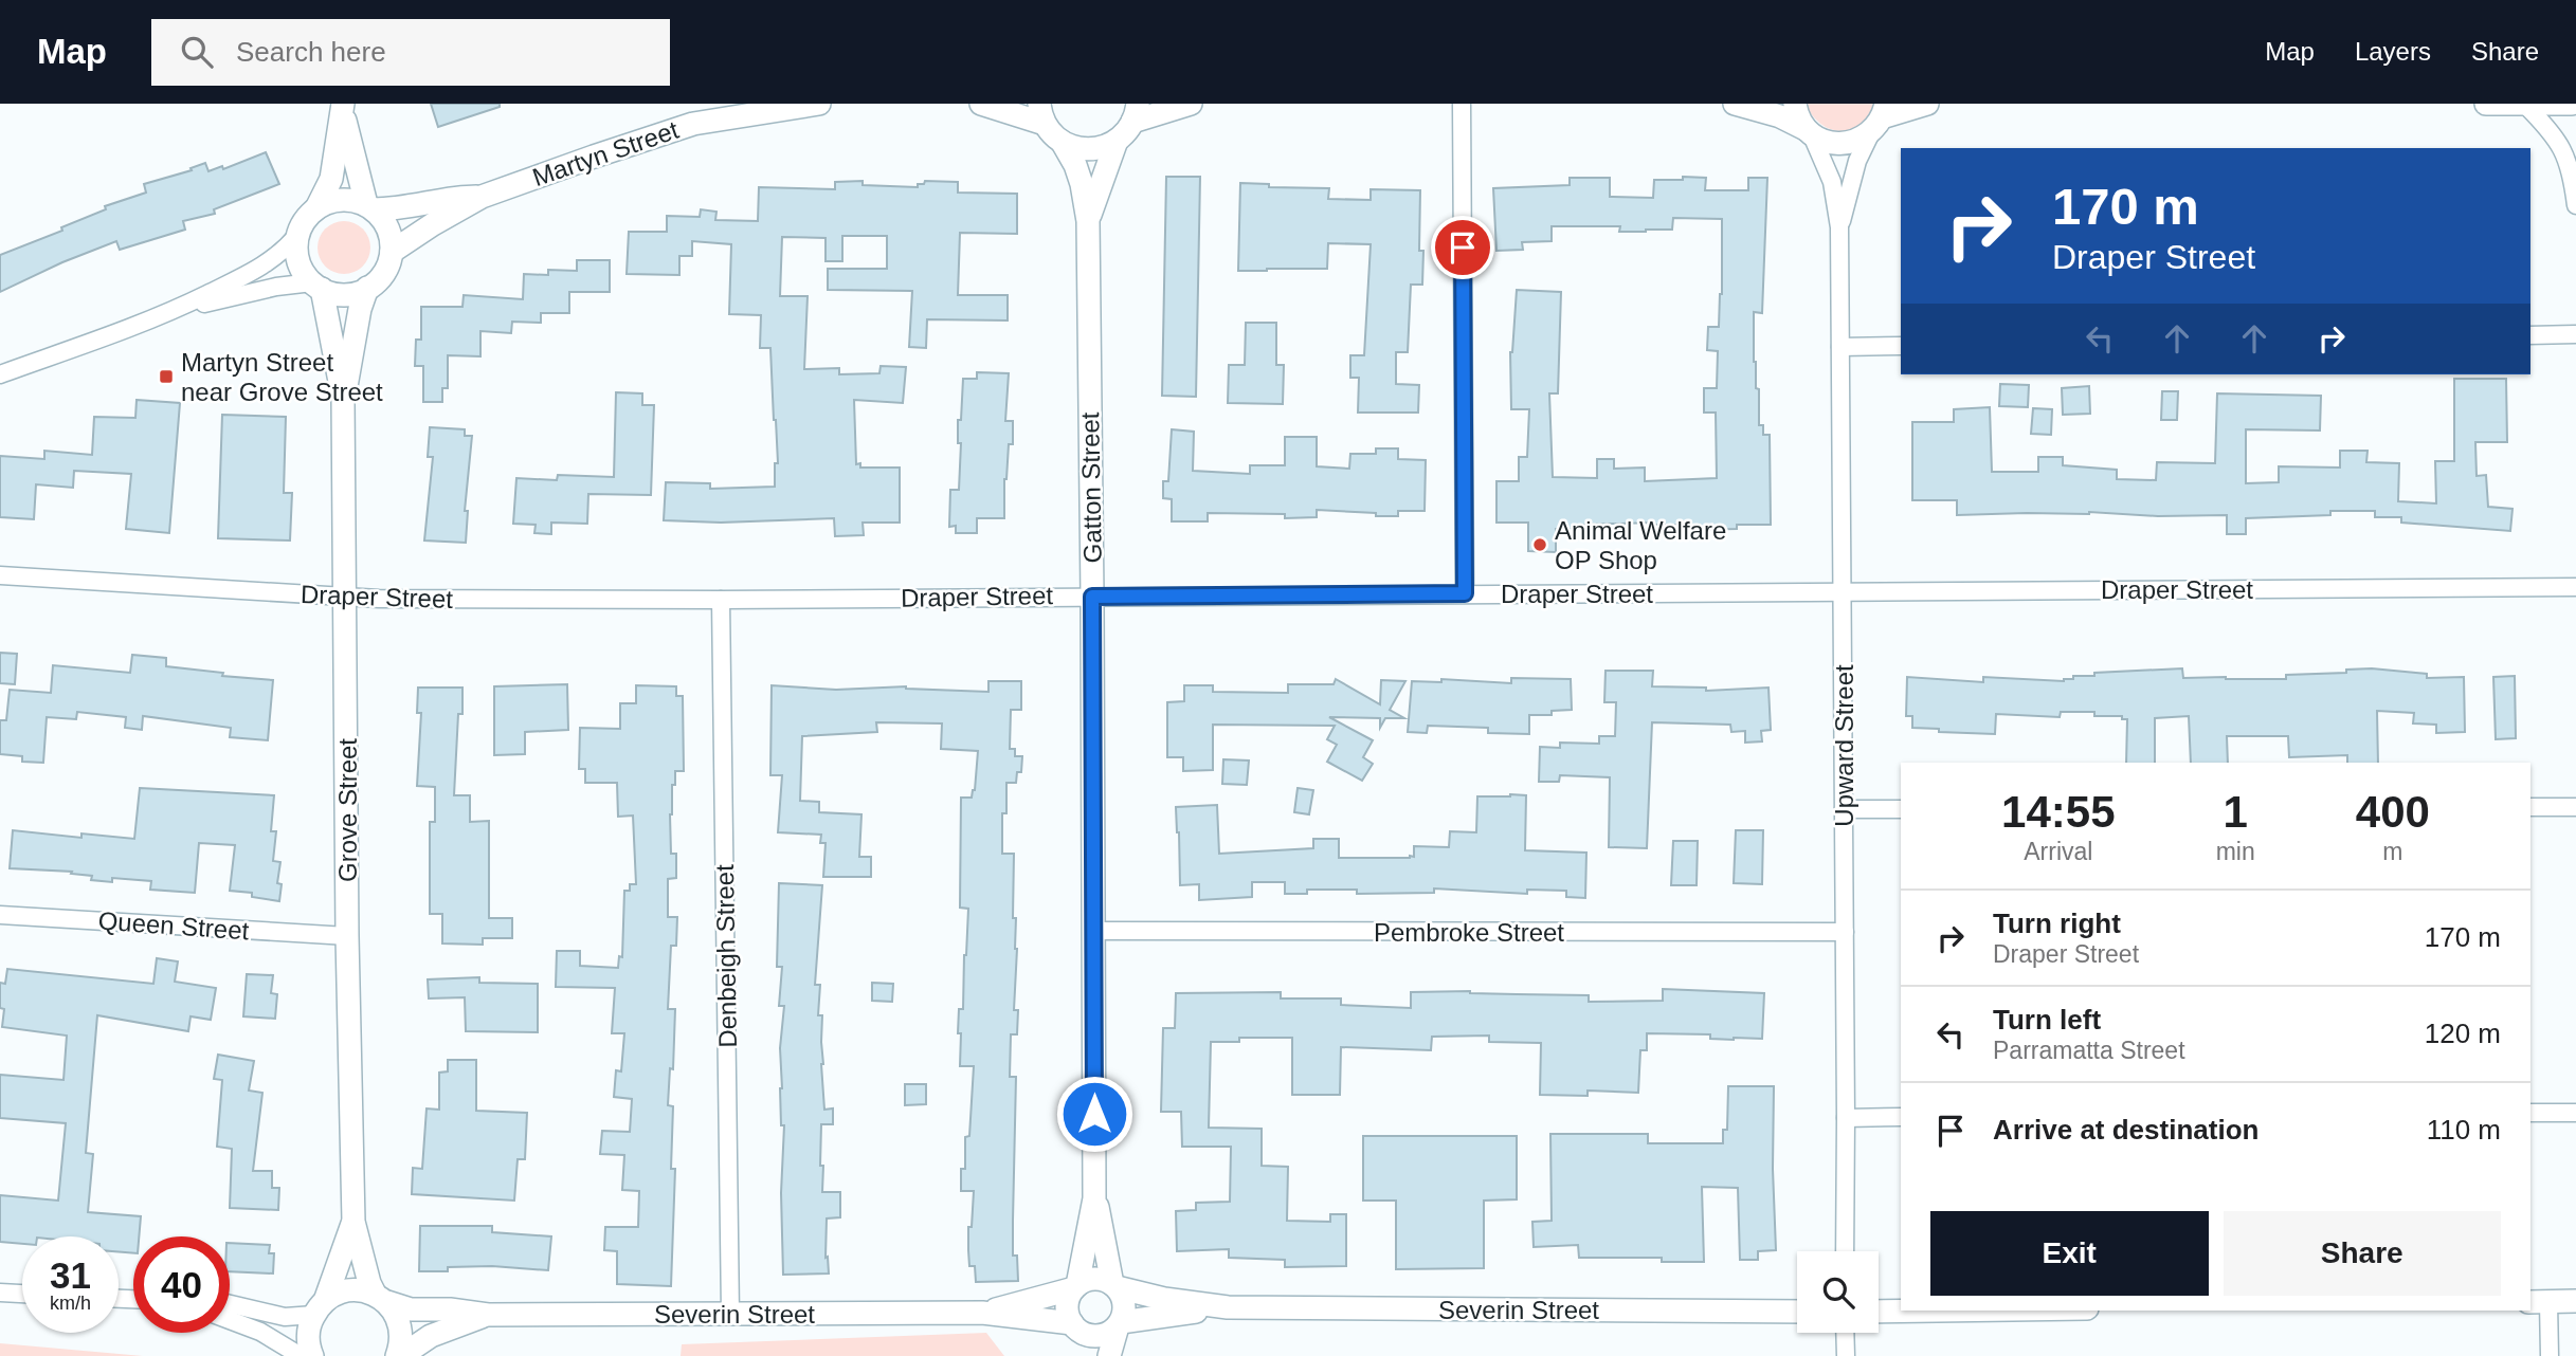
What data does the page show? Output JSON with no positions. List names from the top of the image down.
{
  "streets": {
    "street": [
      "Martyn Street",
      "Gatton Street",
      "Draper Street",
      "Upward Street",
      "Grove Street",
      "Queen Street",
      "Pembroke Street",
      "Denbeigh Street",
      "Severin Street"
    ]
  },
  "crossings": [
    ["Martyn Street", "Grove Street"],
    ["Gatton Street", "Draper Street"],
    ["Gatton Street", "Pembroke Street"],
    ["Gatton Street", "Severin Street"],
    ["Draper Street", "Upward Street"],
    ["Draper Street", "Grove Street"],
    ["Draper Street", "Denbeigh Street"],
    ["Upward Street", "Pembroke Street"],
    ["Grove Street", "Queen Street"],
    ["Grove Street", "Severin Street"],
    ["Denbeigh Street", "Severin Street"]
  ],
  "places": {
    "transit": ["Martyn Street near Grove Street"],
    "other": ["Animal Welfare OP Shop"]
  },
  "page": {
    "header": "Map",
    "search": "Search here",
    "nav": ["Map", "Layers", "Share"],
    "turn": ["170 m", "Draper Street"],
    "eta": [
      "14:55",
      "Arrival",
      "1",
      "min",
      "400",
      "m"
    ],
    "list": [
      {
        "name": "Turn right",
        "note": "Draper Street",
        "value": "170 m"
      },
      {
        "name": "Turn left",
        "note": "Parramatta Street",
        "value": "120 m"
      },
      {
        "name": "Arrive at destination",
        "value": "110 m"
      }
    ],
    "buttons": ["Exit", "Share"],
    "speed": "31 km/h",
    "limit": "40"
  }
}
